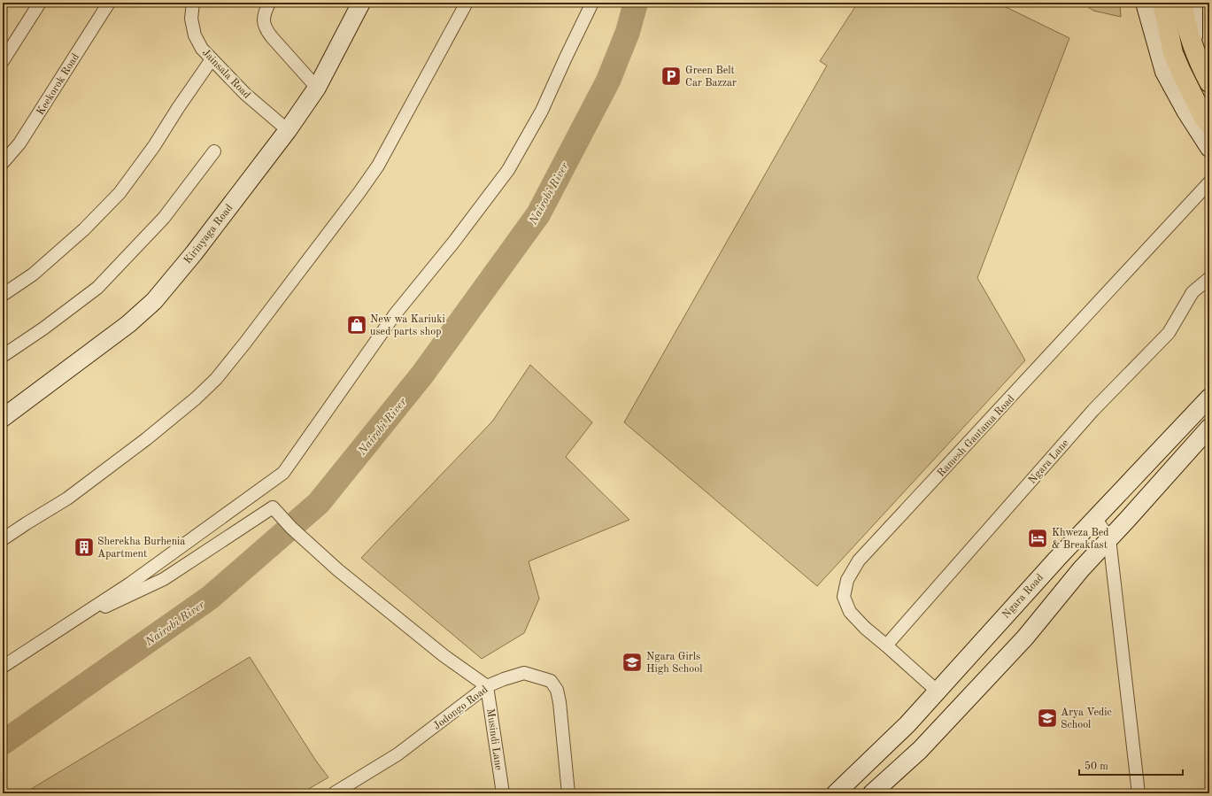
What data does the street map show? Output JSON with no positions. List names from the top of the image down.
{
  "streets": {
    "main road": ["Kirinyaga Road", "Ngara Road"],
    "street": [
      "Jainsala Road",
      "Keekorok Road",
      "Ramesh Gautama Road",
      "Ngara Lane",
      "Jodongo Road",
      "Musindi Lane"
    ]
  },
  "crossings": [
    ["Jainsala Road", "Kirinyaga Road"],
    ["Ramesh Gautama Road", "Ngara Lane"],
    ["Ramesh Gautama Road", "Ngara Road"],
    ["Jodongo Road", "Musindi Lane"]
  ],
  "water": ["Nairobi River"],
  "places": {
    "parking": ["Green Belt Car Bazzar"],
    "shop": ["New wa Kariuki used parts shop"],
    "hotel": ["Khweza Bed & Breakfast"],
    "building": ["Sherekha Burhenia Apartment"],
    "school or university": ["Ngara Girls High School", "Arya Vedic School"]
  },
  "scale_bar": "50 m"
}
